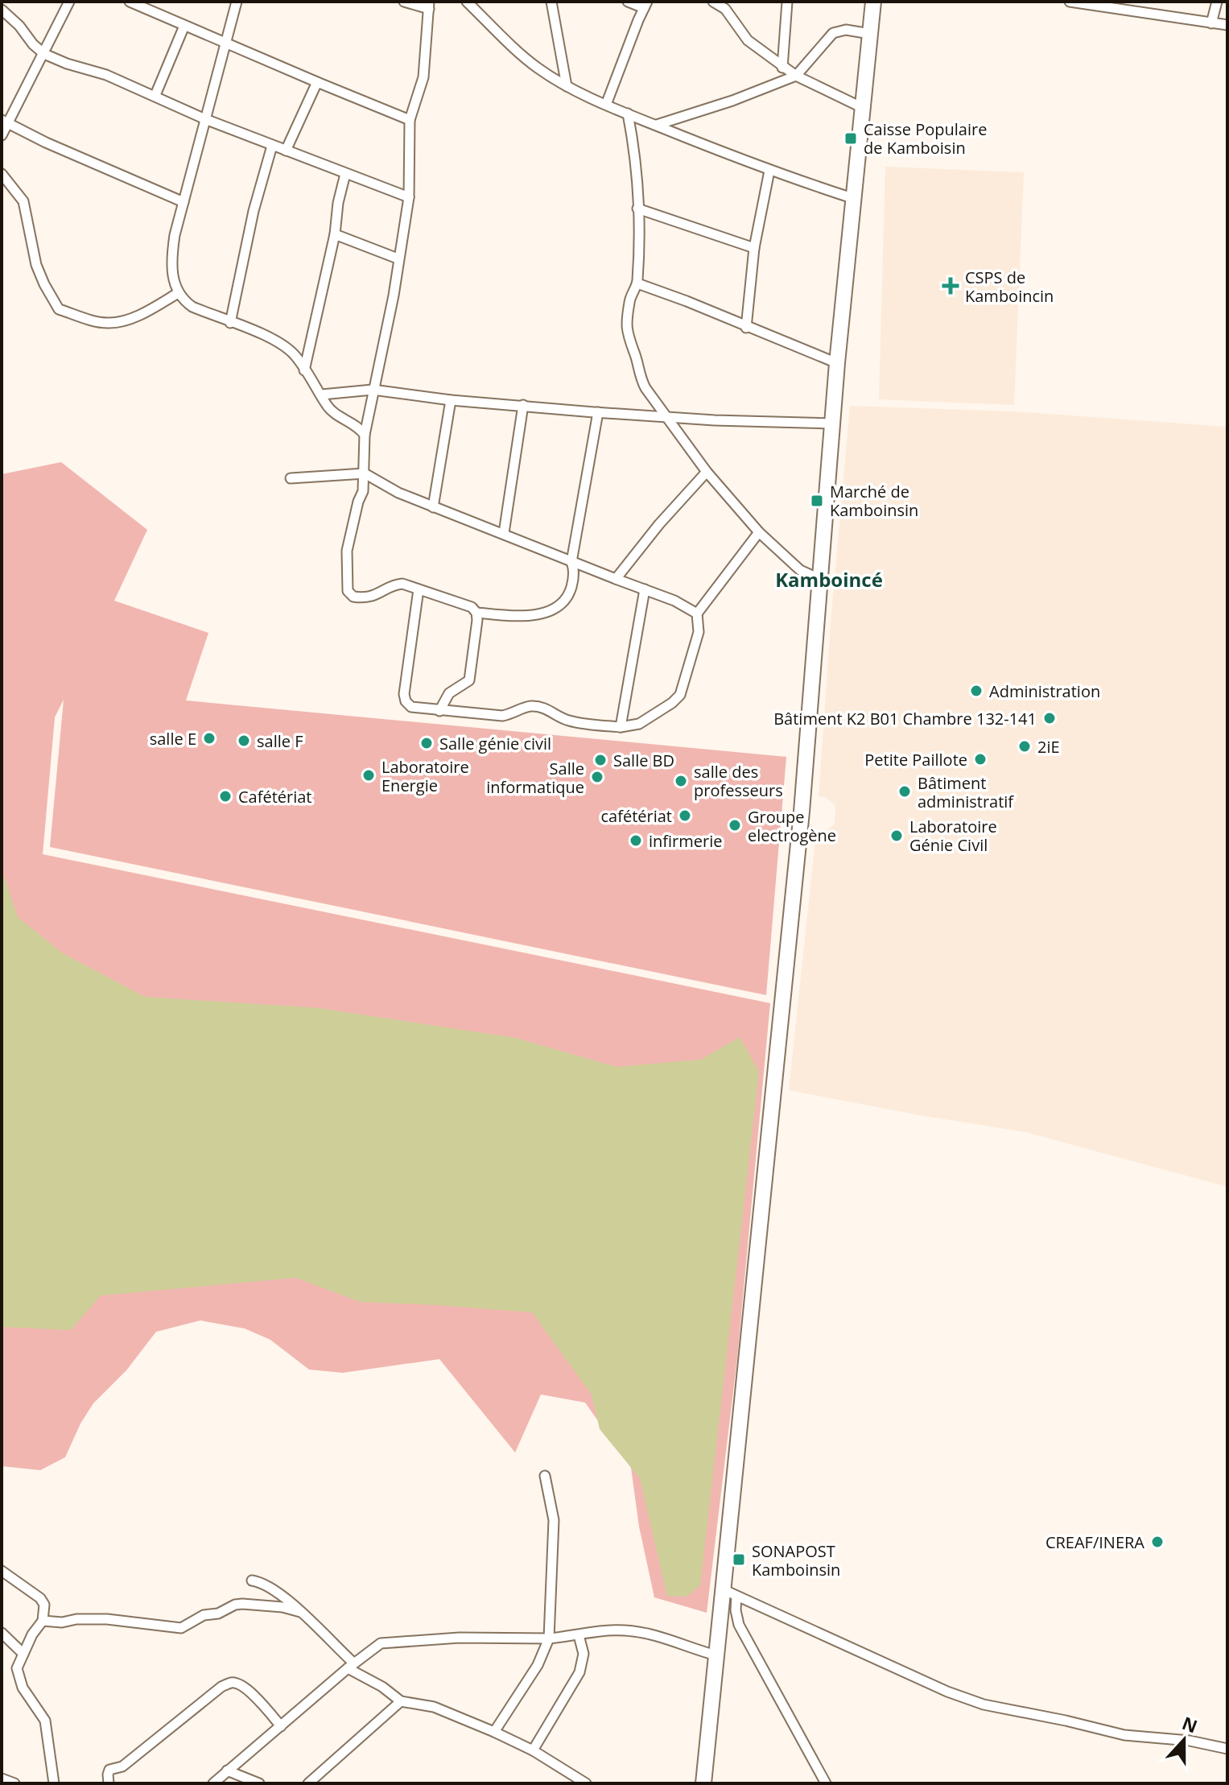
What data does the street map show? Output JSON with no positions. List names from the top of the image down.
{
  "districts": ["Kamboincé"],
  "places": {
    "transit": ["Caisse Populaire de Kamboisin", "Marché de Kamboinsin", "SONAPOST Kamboinsin"],
    "health": ["CSPS de Kamboincin"],
    "other": [
      "Administration",
      "Bâtiment K2 B01 Chambre 132-141",
      "salle E",
      "salle F",
      "Salle génie civil",
      "2iE",
      "Petite Paillote",
      "Salle BD",
      "Laboratoire Energie",
      "Salle informatique",
      "salle des professeurs",
      "Bâtiment administratif",
      "Cafétériat",
      "cafétériat",
      "Groupe electrogène",
      "Laboratoire Génie Civil",
      "infirmerie",
      "CREAF/INERA"
    ]
  },
  "north": "top"
}
